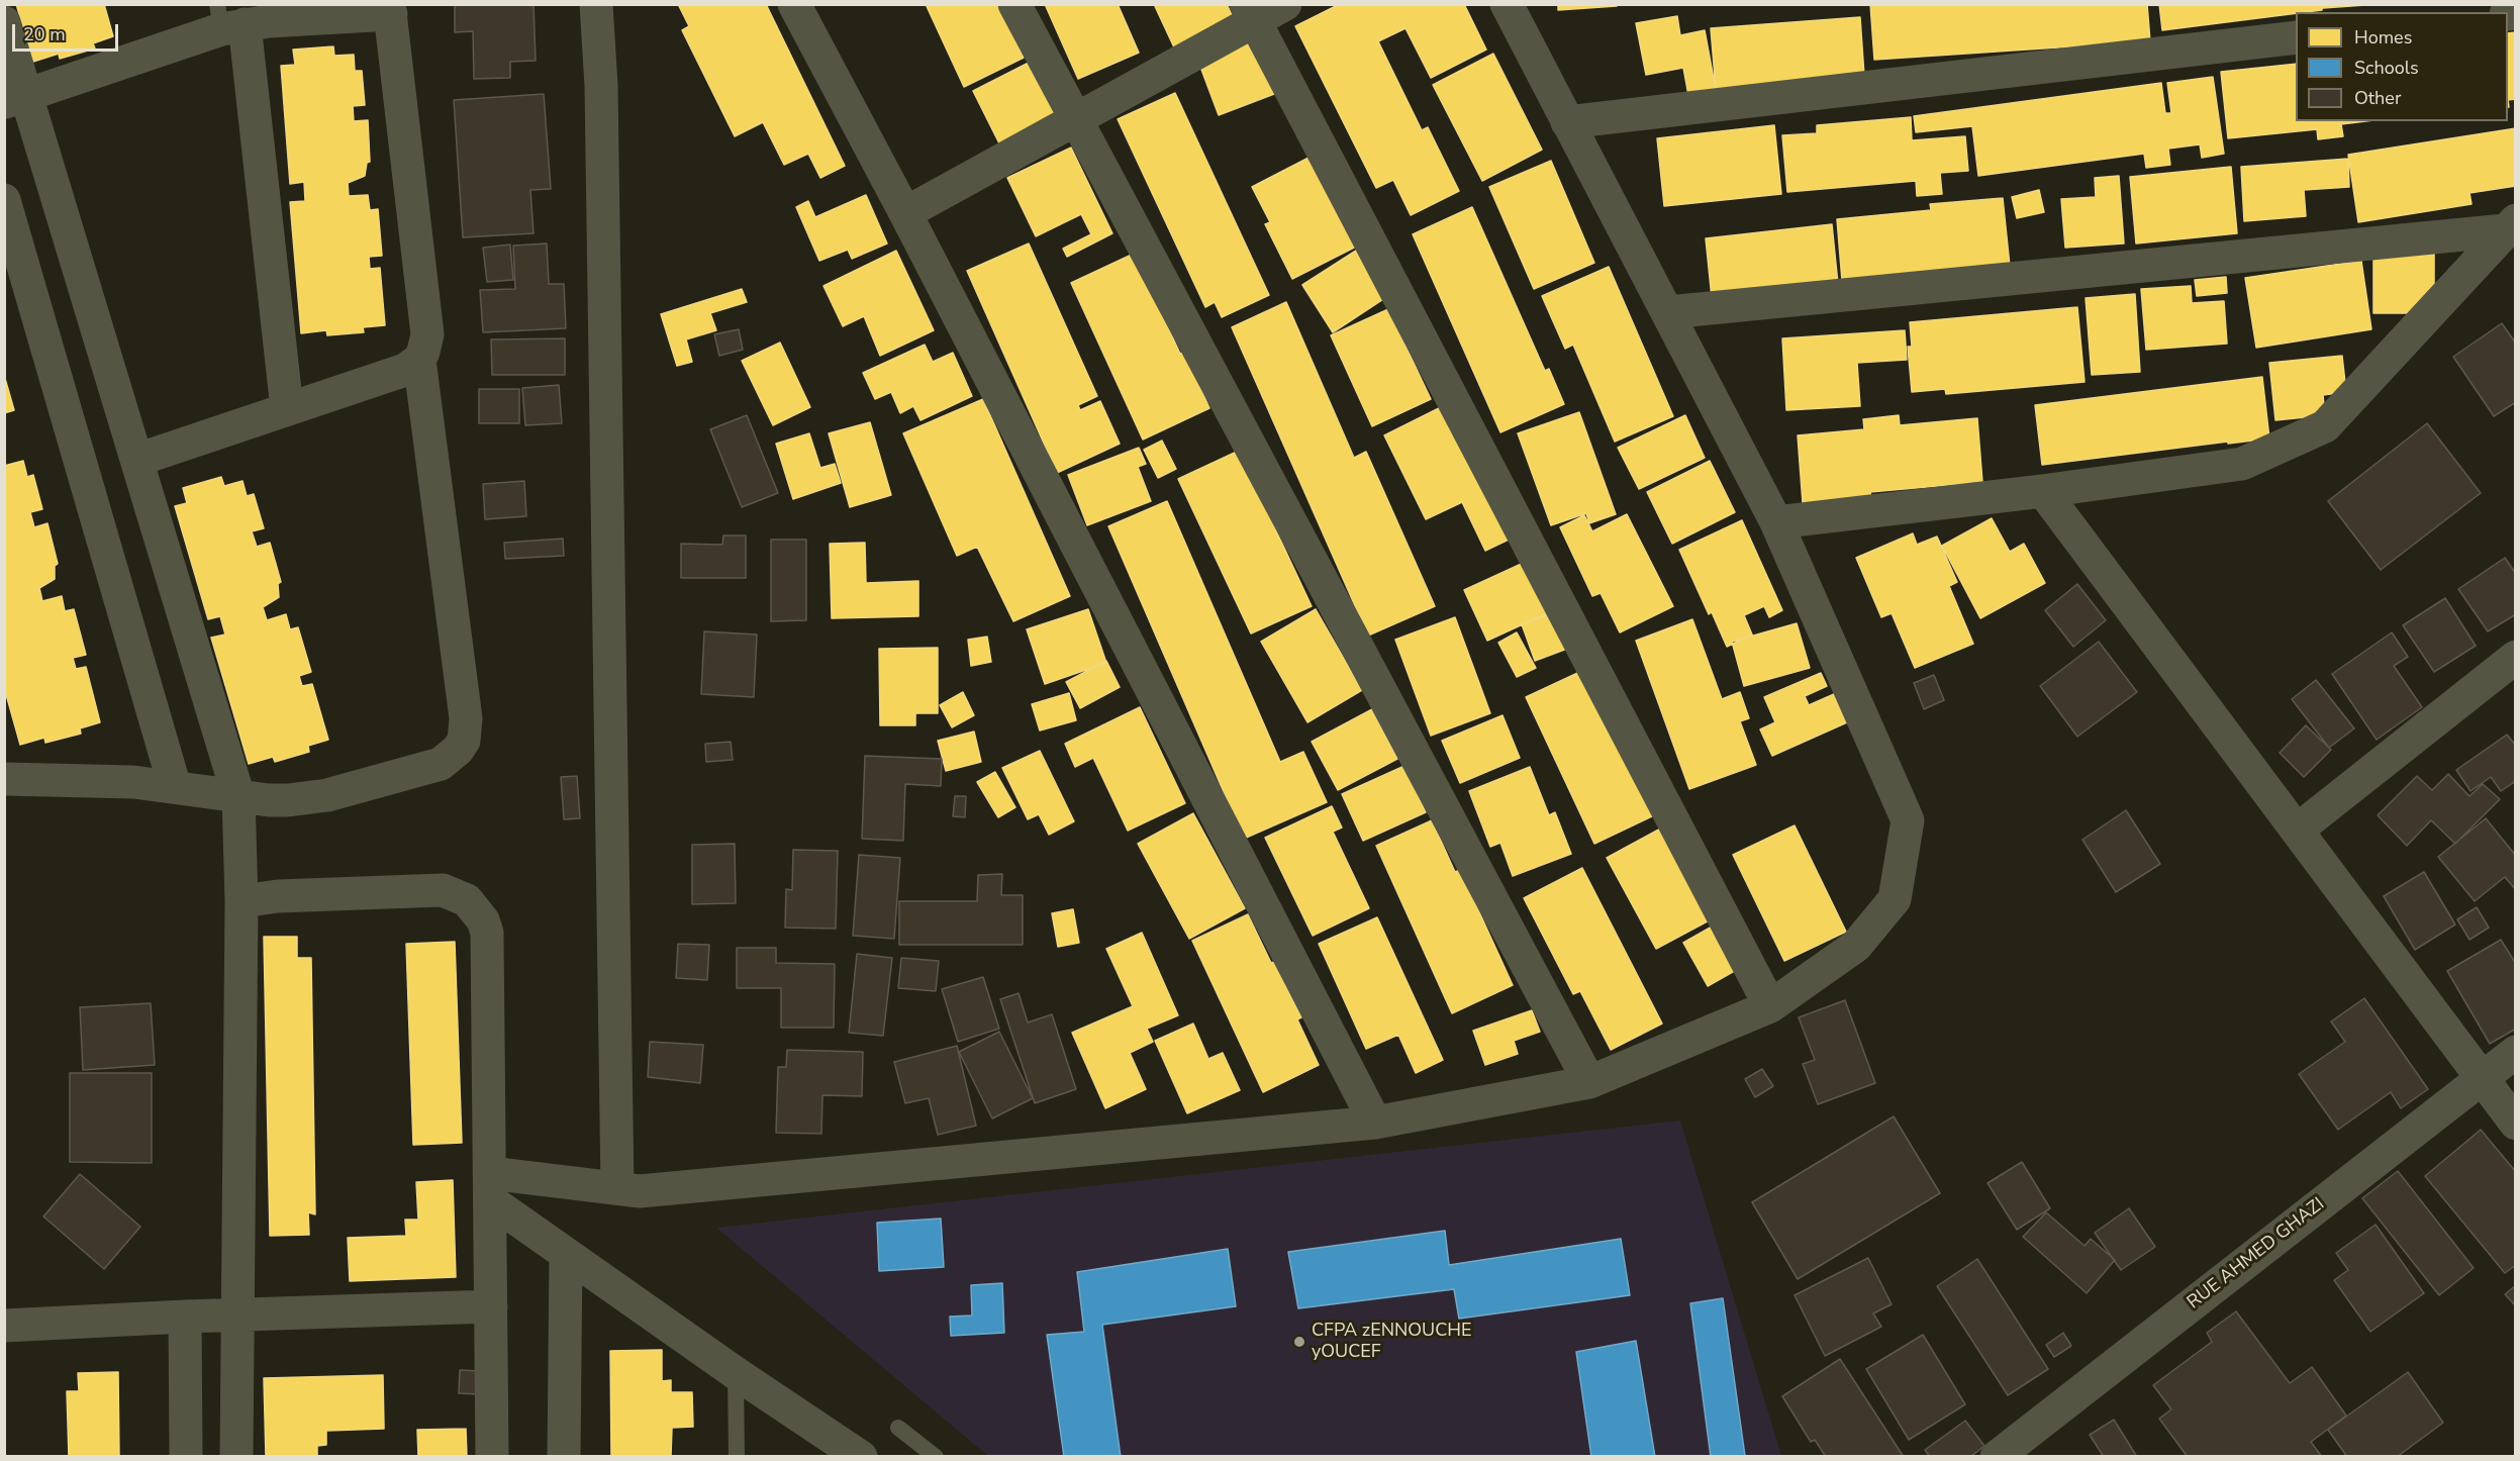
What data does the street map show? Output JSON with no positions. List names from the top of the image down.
{
  "streets": {
    "street": ["RUE AHMED GHAZI"]
  },
  "places": ["CFPA zENNOUCHE yOUCEF"],
  "legend": ["Homes", "Schools", "Other"],
  "scale_bar": "20 m"
}
